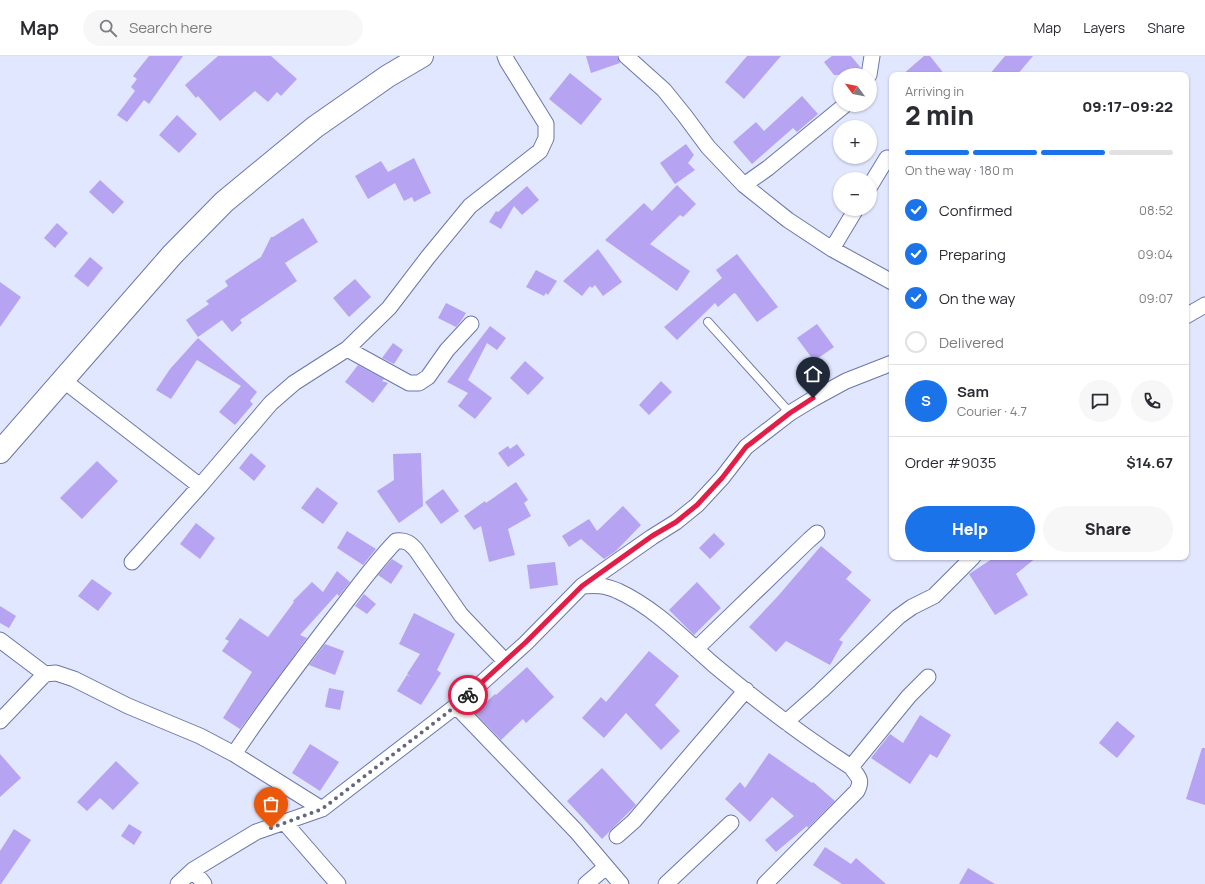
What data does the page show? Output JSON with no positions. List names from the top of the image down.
{
  "north": "top left",
  "page": {
    "header": "Map",
    "search": "Search here",
    "nav": ["Map", "Layers", "Share"],
    "map_buttons": ["+", "−"],
    "heading": ["2 min", "Arriving in", "09:17–09:22"],
    "panel": [
      "Sam",
      "Courier · 4.7",
      "Order #9035",
      "$14.67"
    ],
    "bar": "On the way · 180 m",
    "list": [
      ["Confirmed", "08:52"],
      ["Preparing", "09:04"],
      ["On the way", "09:07"],
      "Delivered"
    ],
    "round": "S",
    "buttons": ["Help", "Share"]
  }
}
